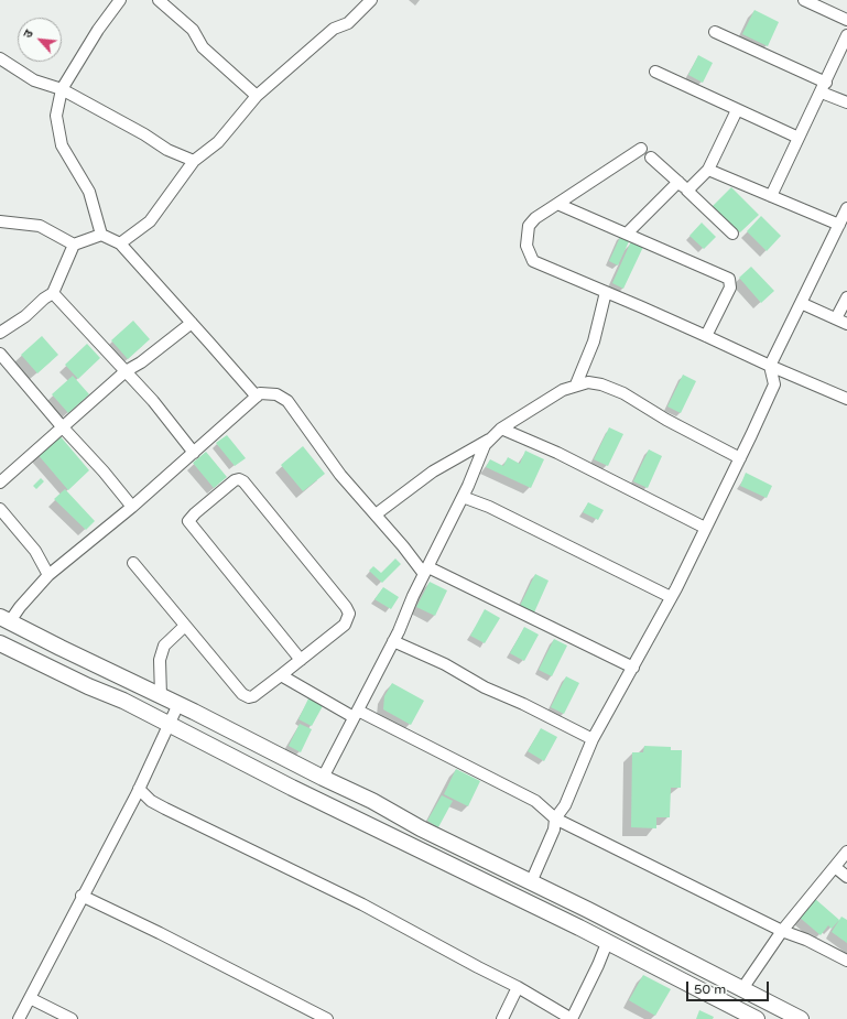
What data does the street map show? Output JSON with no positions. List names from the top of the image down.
{
  "scale_bar": "50 m",
  "north": "top left"
}
